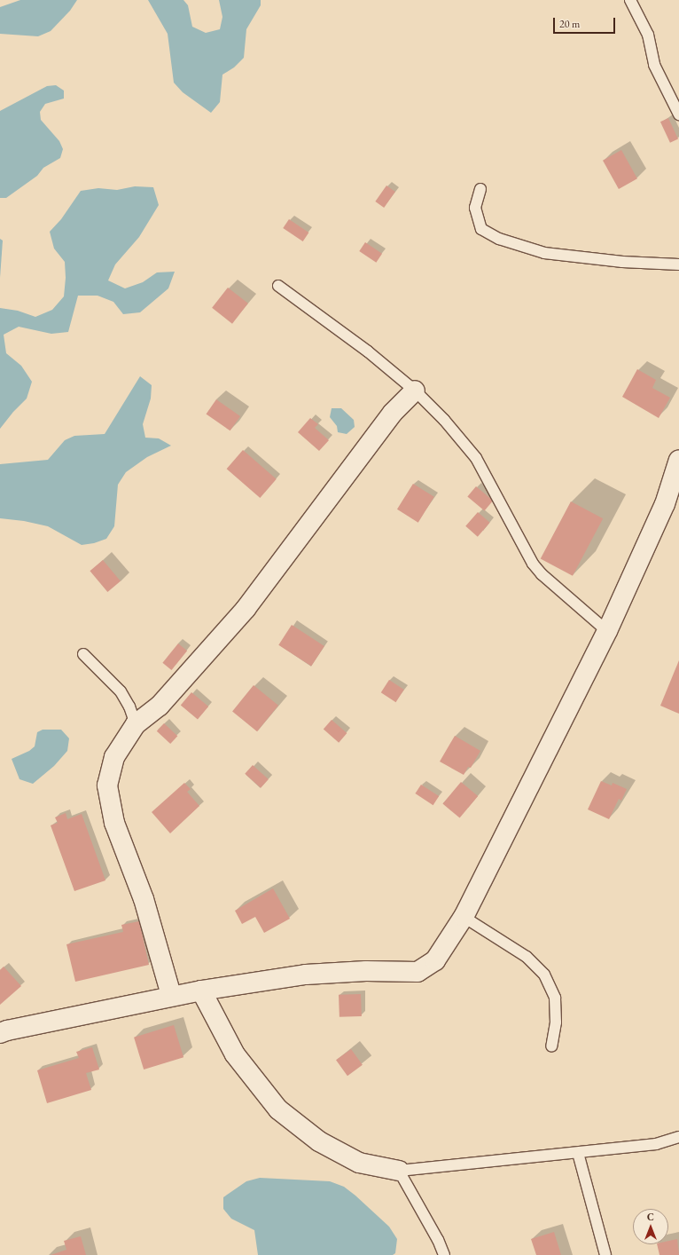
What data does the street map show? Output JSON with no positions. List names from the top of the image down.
{
  "scale_bar": "20 m",
  "north": "top"
}
